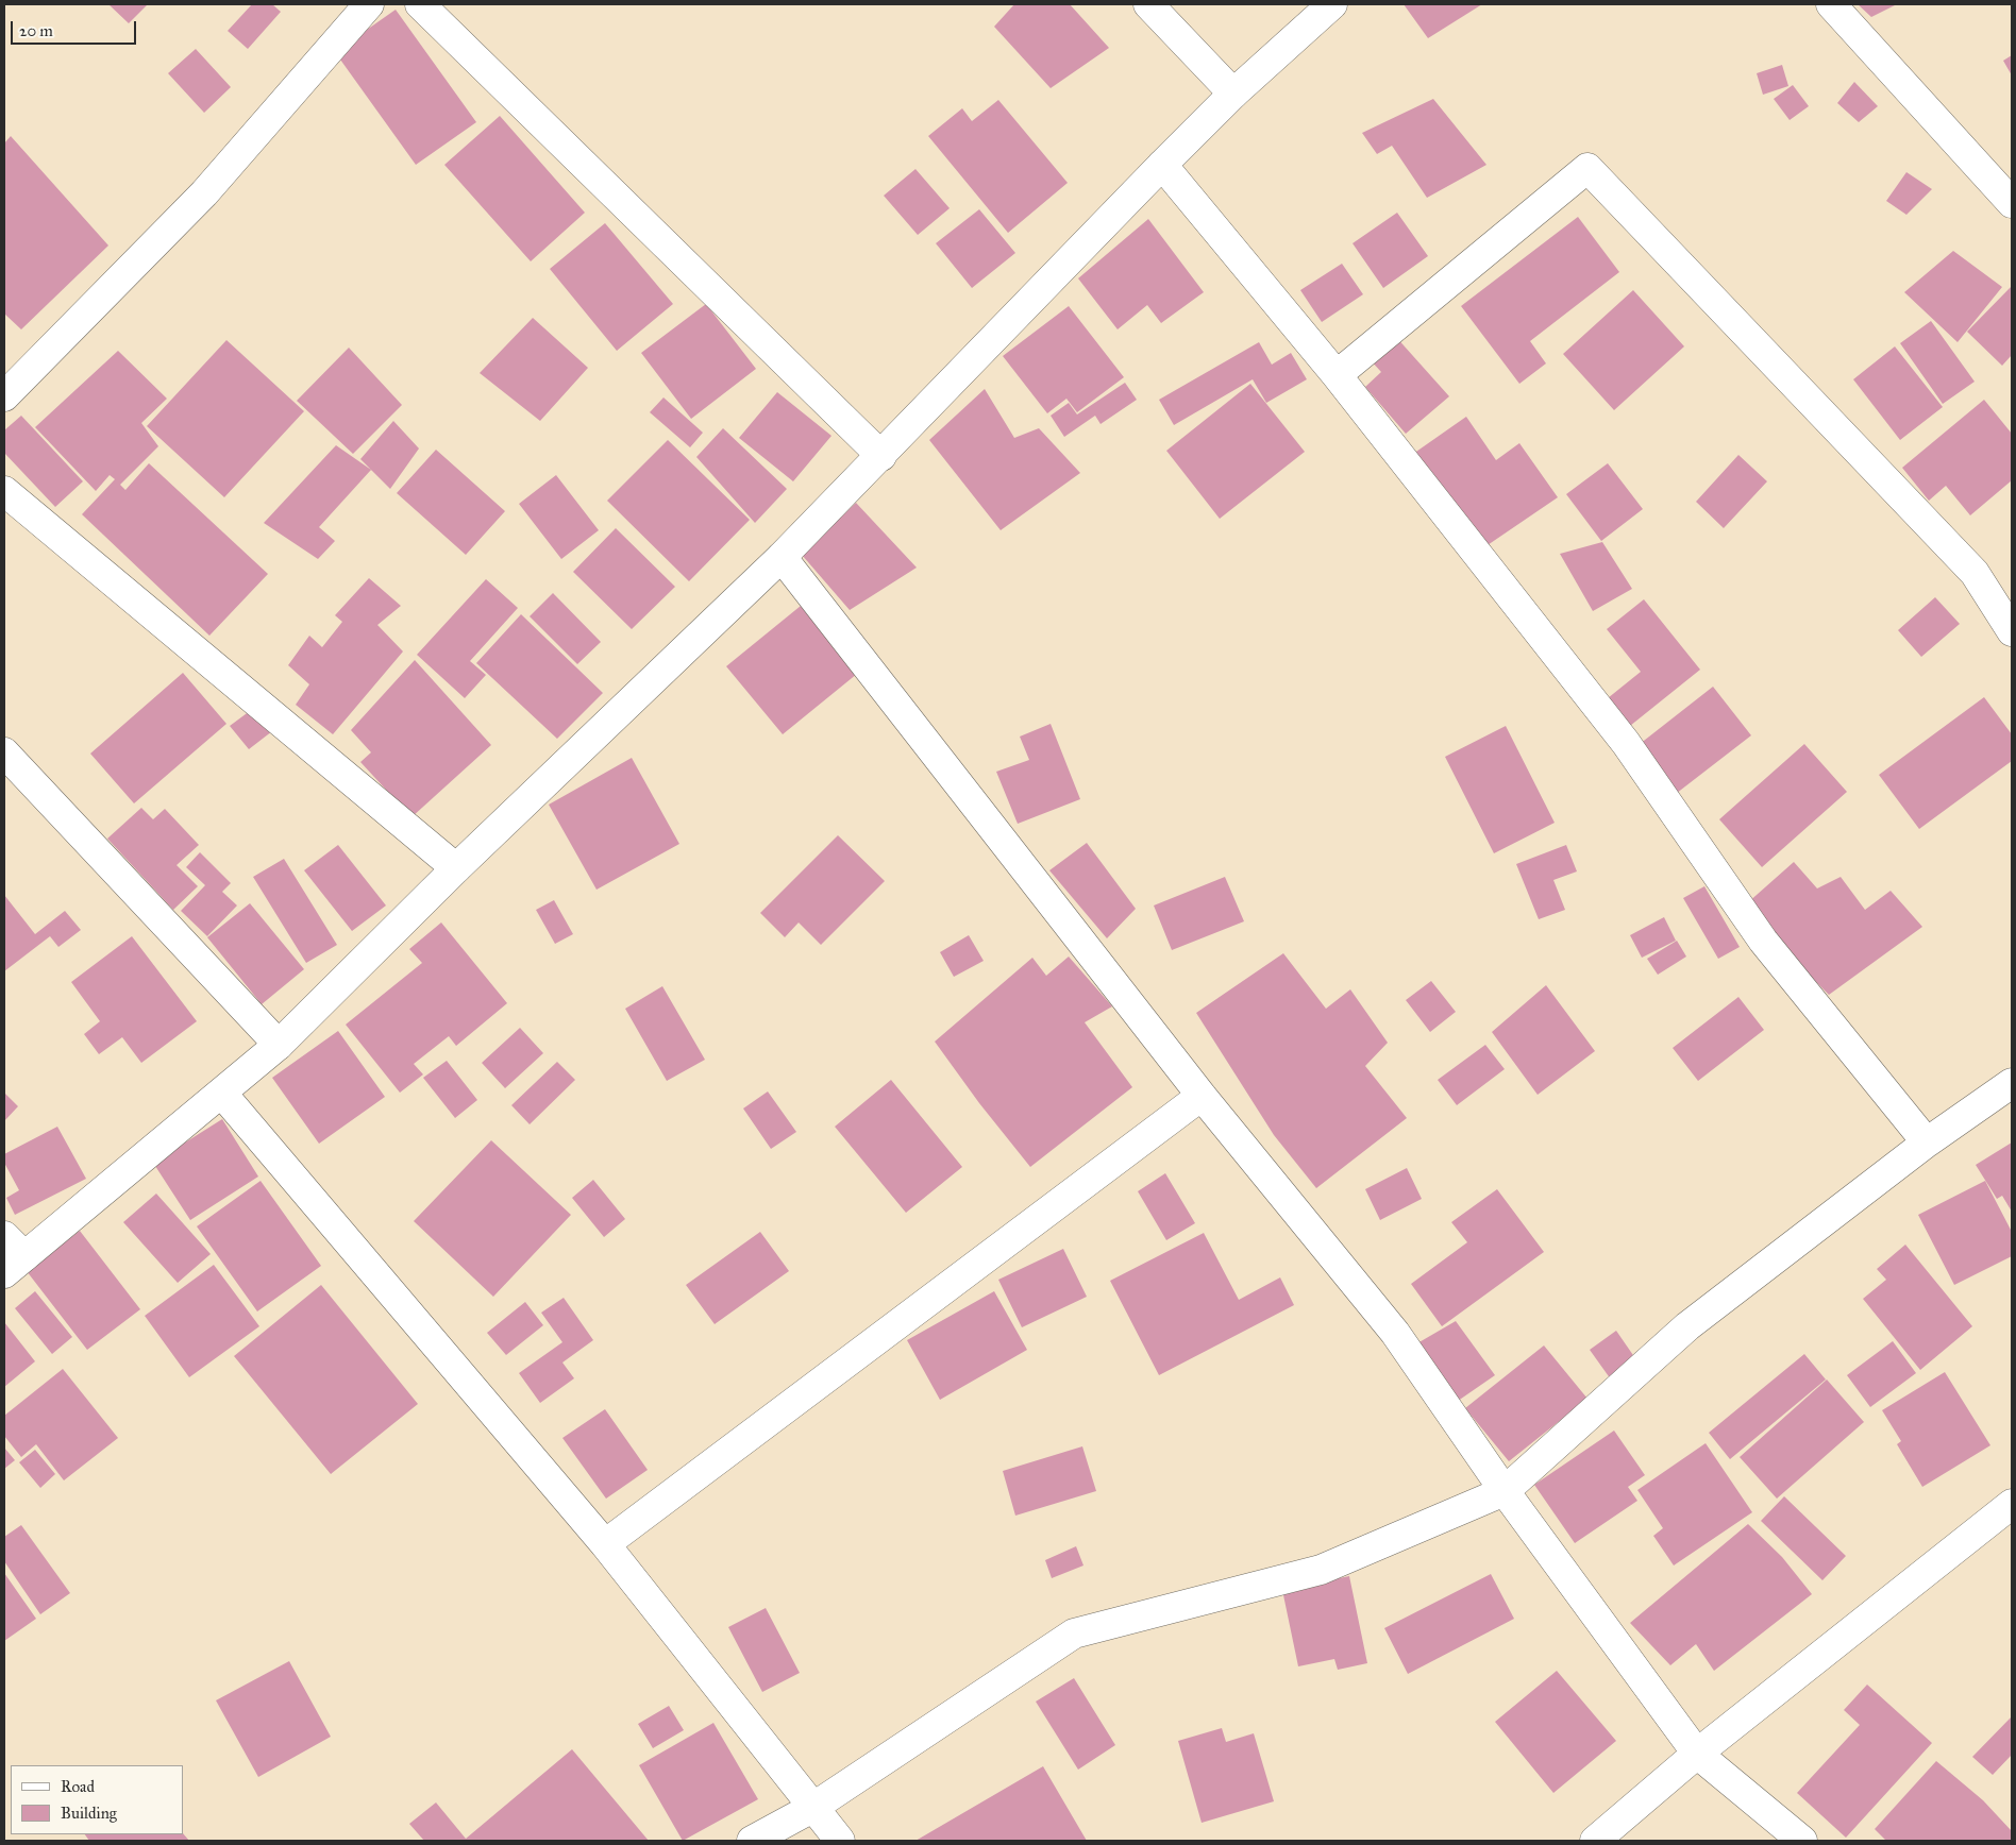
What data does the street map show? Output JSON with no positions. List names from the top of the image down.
{
  "legend": ["Road", "Building"],
  "scale_bar": "20 m"
}
